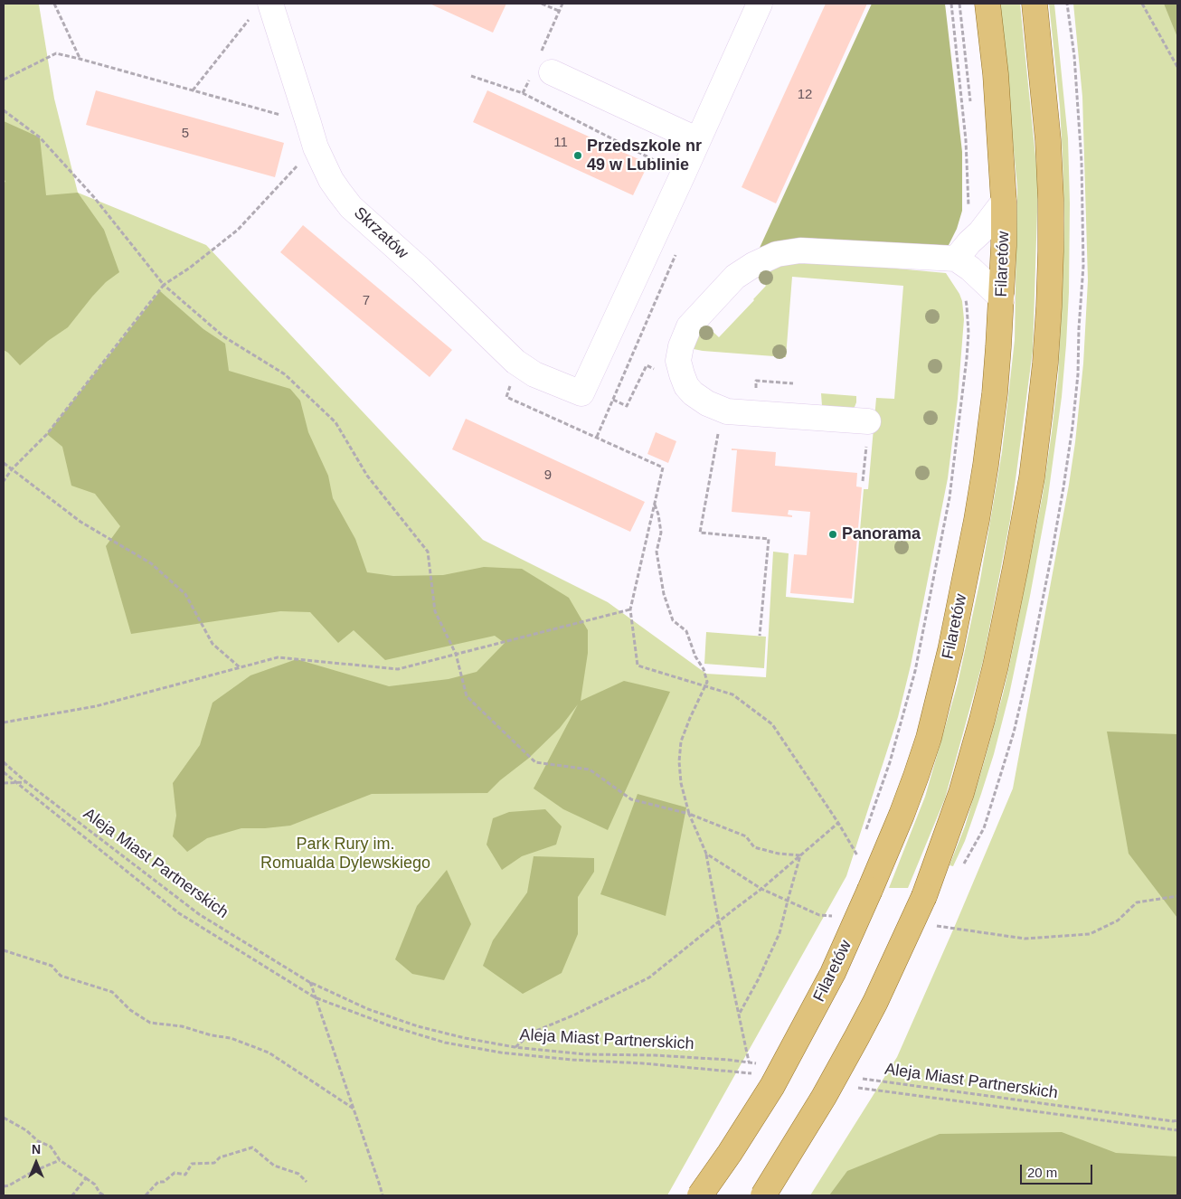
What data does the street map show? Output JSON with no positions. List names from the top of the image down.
{
  "streets": {
    "main road": ["Filaretów"],
    "street": ["Skrzatów"],
    "path": ["Aleja Miast Partnerskich"]
  },
  "parks": ["Park Rury im. Romualda Dylewskiego"],
  "places": ["Przedszkole nr 49 w Lublinie", "Panorama"],
  "house_numbers": [
    "12",
    "5",
    "11",
    "7",
    "9"
  ],
  "scale_bar": "20 m",
  "north": "top"
}
